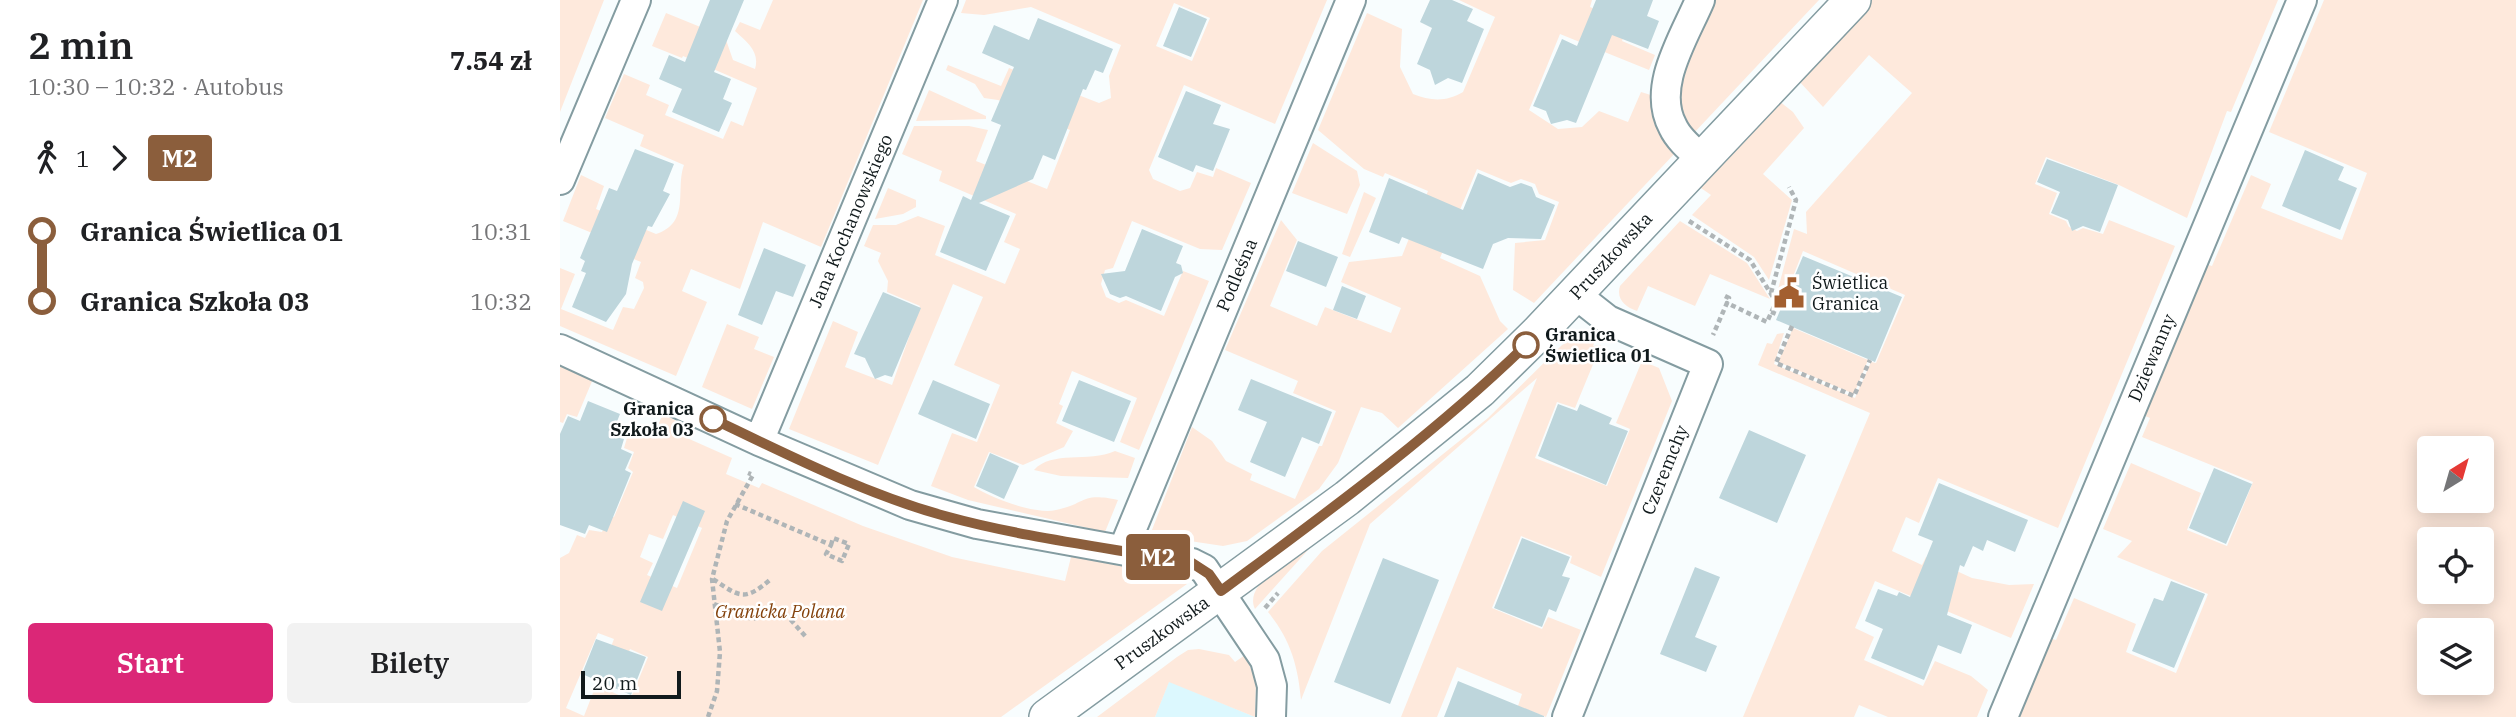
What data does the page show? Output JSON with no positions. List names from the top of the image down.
{
  "streets": {
    "street": [
      "Jana Kochanowskiego",
      "Pruszkowska",
      "Podleśna",
      "Dziewanny",
      "Czeremchy"
    ]
  },
  "crossings": [
    ["Pruszkowska", "Czeremchy"]
  ],
  "parks": ["Granicka Polana"],
  "places": {
    "public building": ["Świetlica Granica"],
    "other": ["Granica Świetlica 01", "Granica Szkoła 03"]
  },
  "lines": ["bus line M2"],
  "scale_bar": "20 m",
  "north": "top right",
  "page": {
    "heading": ["2 min", "10:30 – 10:32 · Autobus", "7.54 zł"],
    "on_map": "M2",
    "legs": ["1", "M2"],
    "list": [
      {
        "name": "Granica Świetlica 01",
        "value": "10:31"
      },
      {
        "name": "Granica Szkoła 03",
        "value": "10:32"
      }
    ],
    "buttons": ["Start", "Bilety"],
    "scale": "20 m"
  }
}
